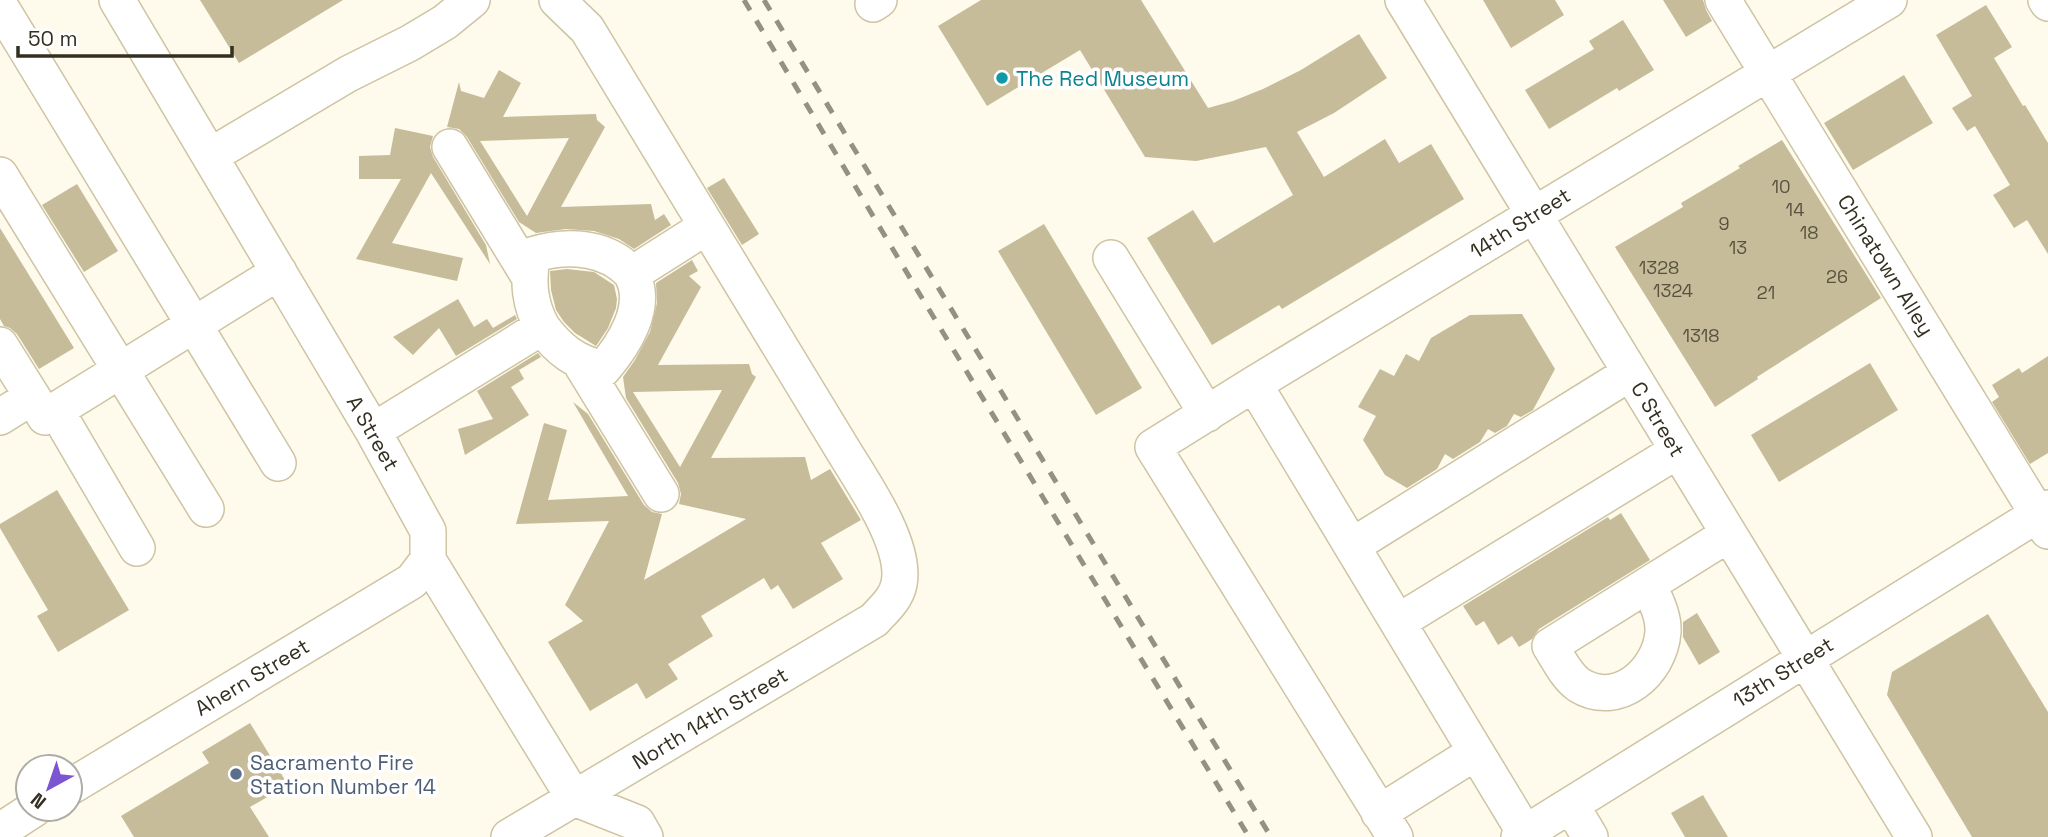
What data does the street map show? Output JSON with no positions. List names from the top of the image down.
{
  "streets": {
    "street": [
      "14th Street",
      "Chinatown Alley",
      "C Street",
      "A Street",
      "13th Street",
      "Ahern Street",
      "North 14th Street"
    ]
  },
  "crossings": [
    ["14th Street", "Chinatown Alley"],
    ["14th Street", "C Street"],
    ["Chinatown Alley", "13th Street"],
    ["C Street", "13th Street"],
    ["A Street", "Ahern Street"],
    ["A Street", "North 14th Street"]
  ],
  "places": ["The Red Museum", "Sacramento Fire Station Number 14"],
  "house_numbers": [
    "10",
    "14",
    "9",
    "18",
    "13",
    "1328",
    "26",
    "1324",
    "21",
    "1318"
  ],
  "scale_bar": "50 m",
  "north": "bottom left"
}
